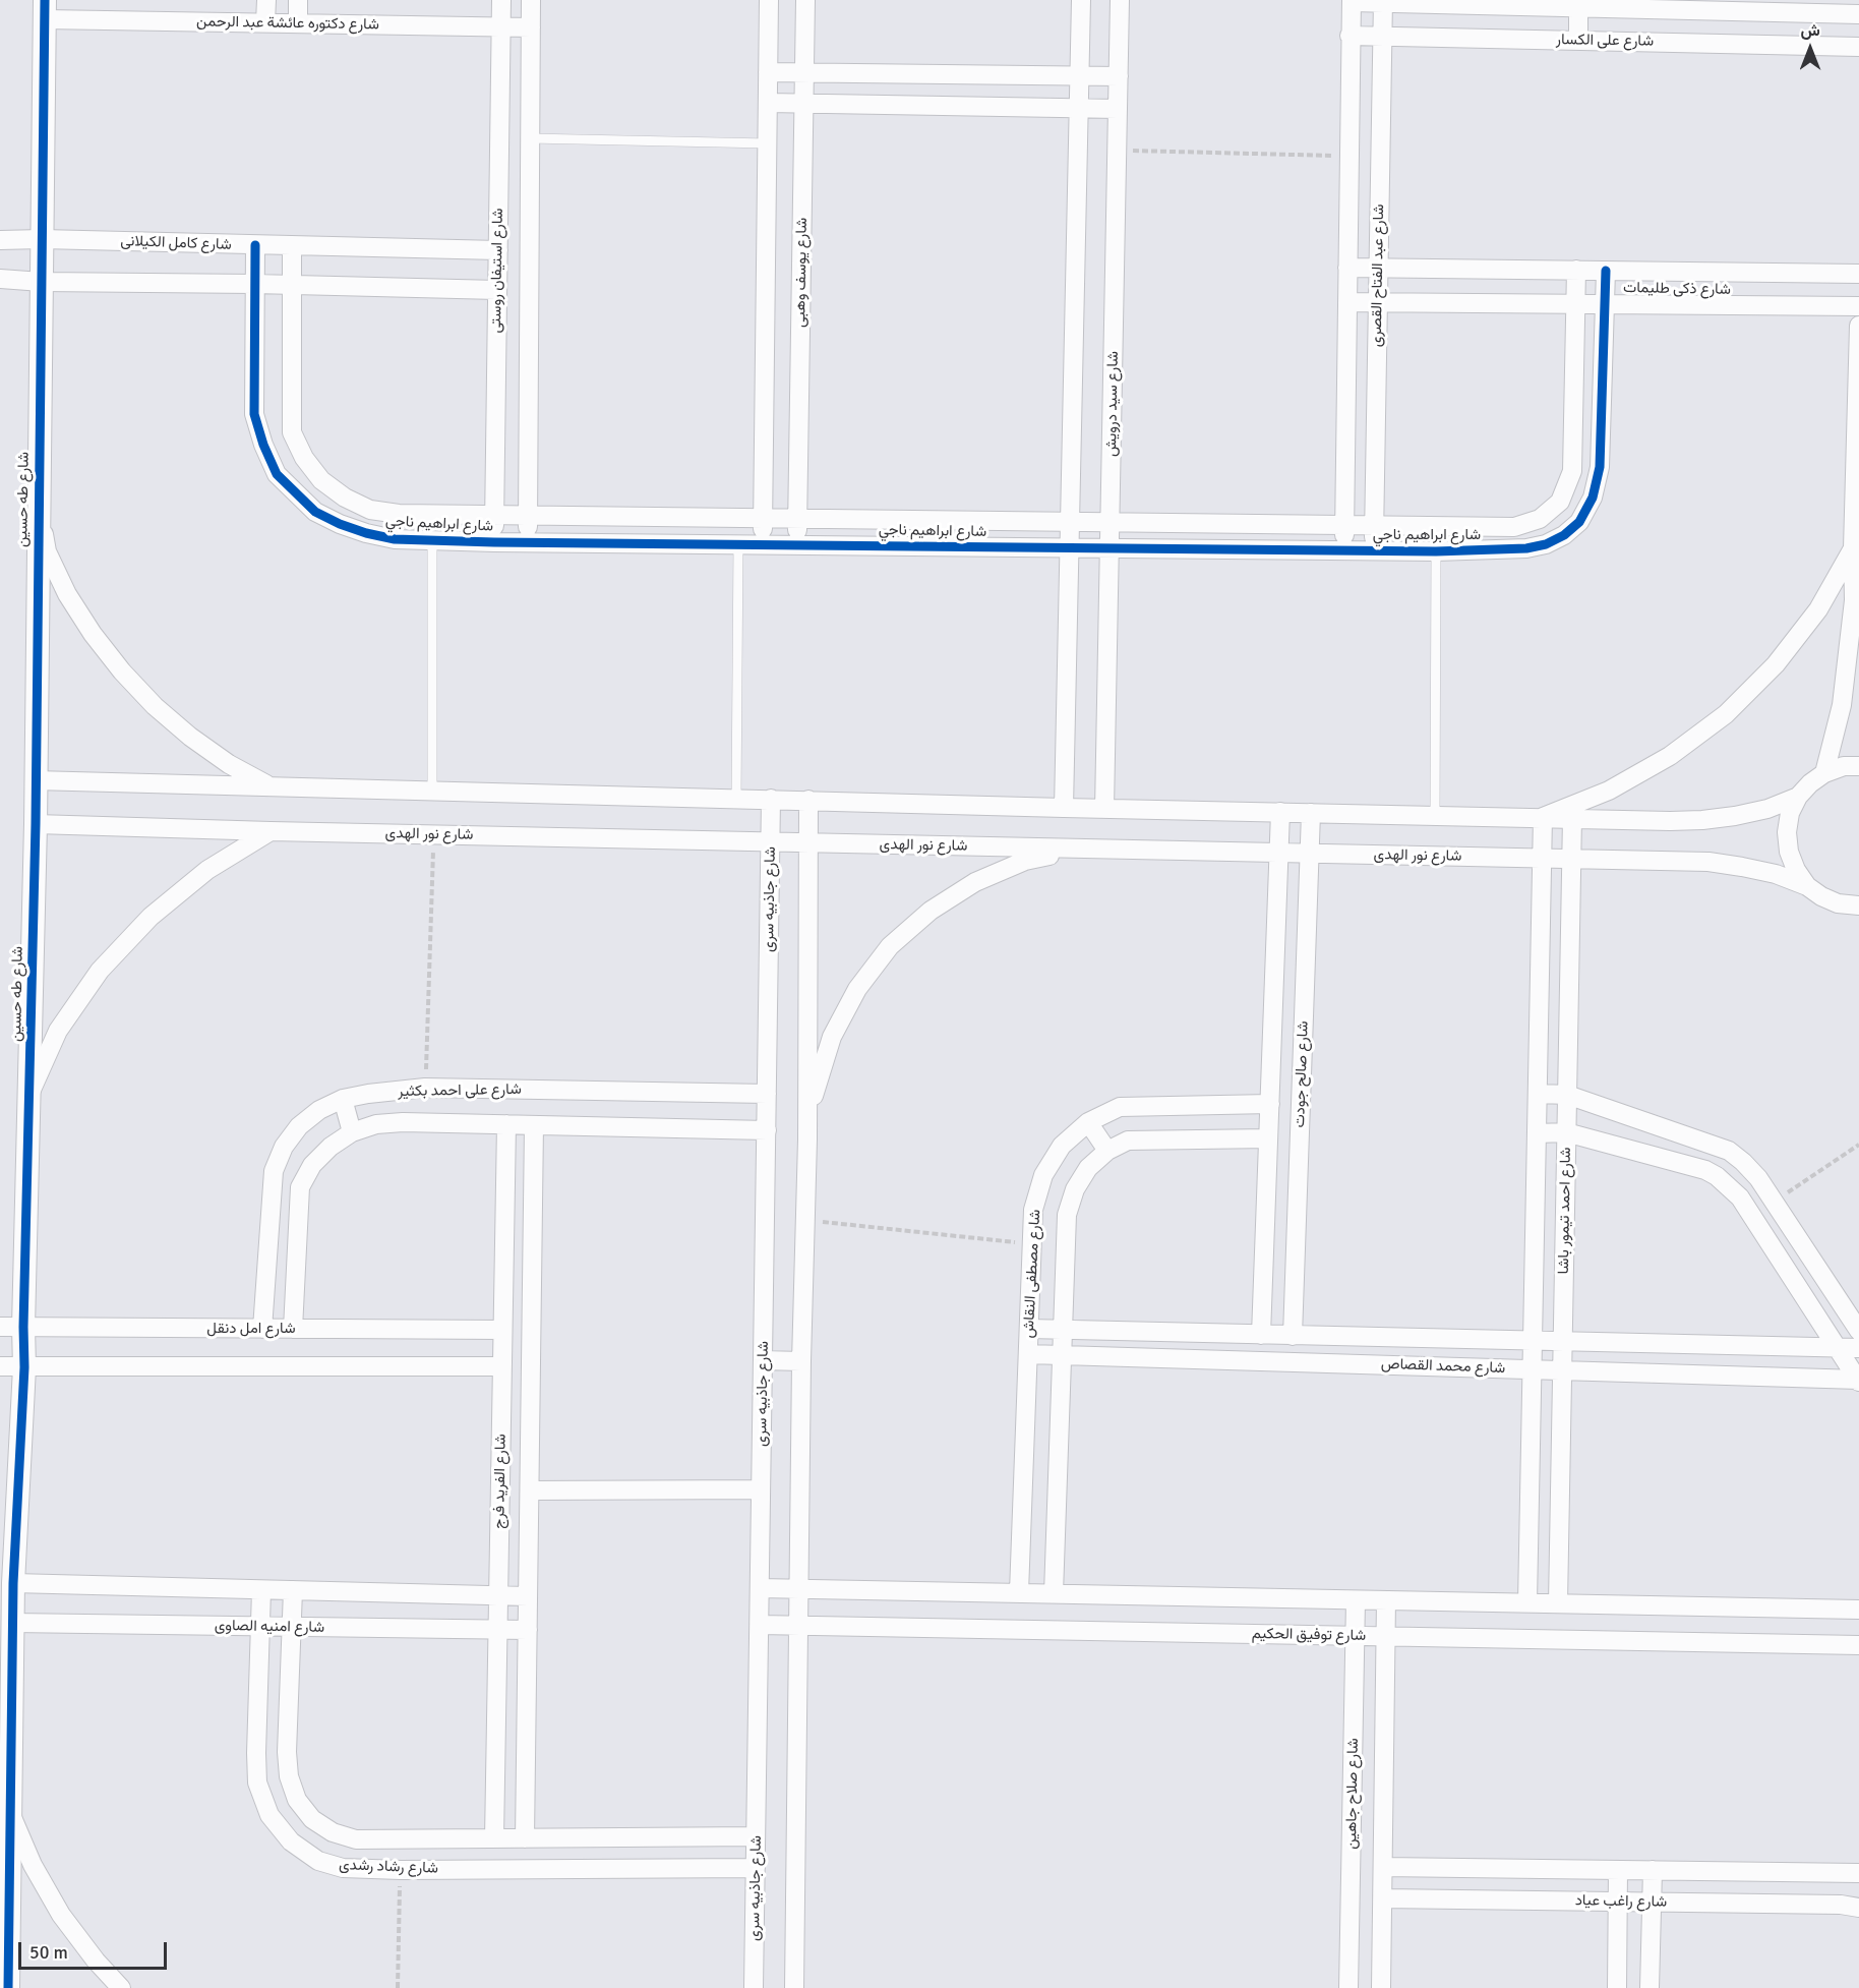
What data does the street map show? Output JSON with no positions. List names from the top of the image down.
{
  "streets": {
    "street": [
      "شارع دكتوره عائشة عبد الرحمن",
      "شارع على الكسار",
      "شارع كامل الكيلانى",
      "شارع استيفان روستى",
      "شارع يوسف وهبى",
      "شارع عبد الفتاح القصرى",
      "شارع ذكى طليمات",
      "شارع سيد درويش",
      "شارع طه حسين",
      "شارع ابراهيم ناجي",
      "شارع نور الهدى",
      "شارع جاذبيه سرى",
      "شارع صالح جودت",
      "شارع على احمد بكثير",
      "شارع احمد تيمور باشا",
      "شارع مصطفى النقاش",
      "شارع امل دنقل",
      "شارع محمد القصاص",
      "شارع الفريد فرج",
      "شارع امنيه الصاوى",
      "شارع توفيق الحكيم",
      "شارع صلاح جاهين",
      "شارع رشاد رشدى",
      "شارع راغب عياد"
    ]
  },
  "crossings": [
    ["شارع دكتوره عائشة عبد الرحمن", "شارع استيفان روستى"],
    ["شارع دكتوره عائشة عبد الرحمن", "شارع طه حسين"],
    ["شارع على الكسار", "شارع عبد الفتاح القصرى"],
    ["شارع كامل الكيلانى", "شارع استيفان روستى"],
    ["شارع كامل الكيلانى", "شارع طه حسين"],
    ["شارع كامل الكيلانى", "شارع ابراهيم ناجي"],
    ["شارع استيفان روستى", "شارع ابراهيم ناجي"],
    ["شارع يوسف وهبى", "شارع ابراهيم ناجي"],
    ["شارع عبد الفتاح القصرى", "شارع ذكى طليمات"],
    ["شارع عبد الفتاح القصرى", "شارع ابراهيم ناجي"],
    ["شارع ذكى طليمات", "شارع ابراهيم ناجي"],
    ["شارع سيد درويش", "شارع ابراهيم ناجي"],
    ["شارع طه حسين", "شارع نور الهدى"],
    ["شارع طه حسين", "شارع امل دنقل"],
    ["شارع طه حسين", "شارع امنيه الصاوى"],
    ["شارع نور الهدى", "شارع جاذبيه سرى"],
    ["شارع نور الهدى", "شارع صالح جودت"],
    ["شارع نور الهدى", "شارع احمد تيمور باشا"],
    ["شارع جاذبيه سرى", "شارع على احمد بكثير"],
    ["شارع جاذبيه سرى", "شارع توفيق الحكيم"],
    ["شارع جاذبيه سرى", "شارع رشاد رشدى"],
    ["شارع صالح جودت", "شارع مصطفى النقاش"],
    ["شارع صالح جودت", "شارع محمد القصاص"],
    ["شارع على احمد بكثير", "شارع امل دنقل"],
    ["شارع على احمد بكثير", "شارع الفريد فرج"],
    ["شارع احمد تيمور باشا", "شارع محمد القصاص"],
    ["شارع مصطفى النقاش", "شارع محمد القصاص"],
    ["شارع امل دنقل", "شارع الفريد فرج"],
    ["شارع الفريد فرج", "شارع امنيه الصاوى"],
    ["شارع الفريد فرج", "شارع رشاد رشدى"],
    ["شارع امنيه الصاوى", "شارع رشاد رشدى"],
    ["شارع توفيق الحكيم", "شارع صلاح جاهين"],
    ["شارع صلاح جاهين", "شارع راغب عياد"]
  ],
  "scale_bar": "50 m",
  "north": "top"
}
